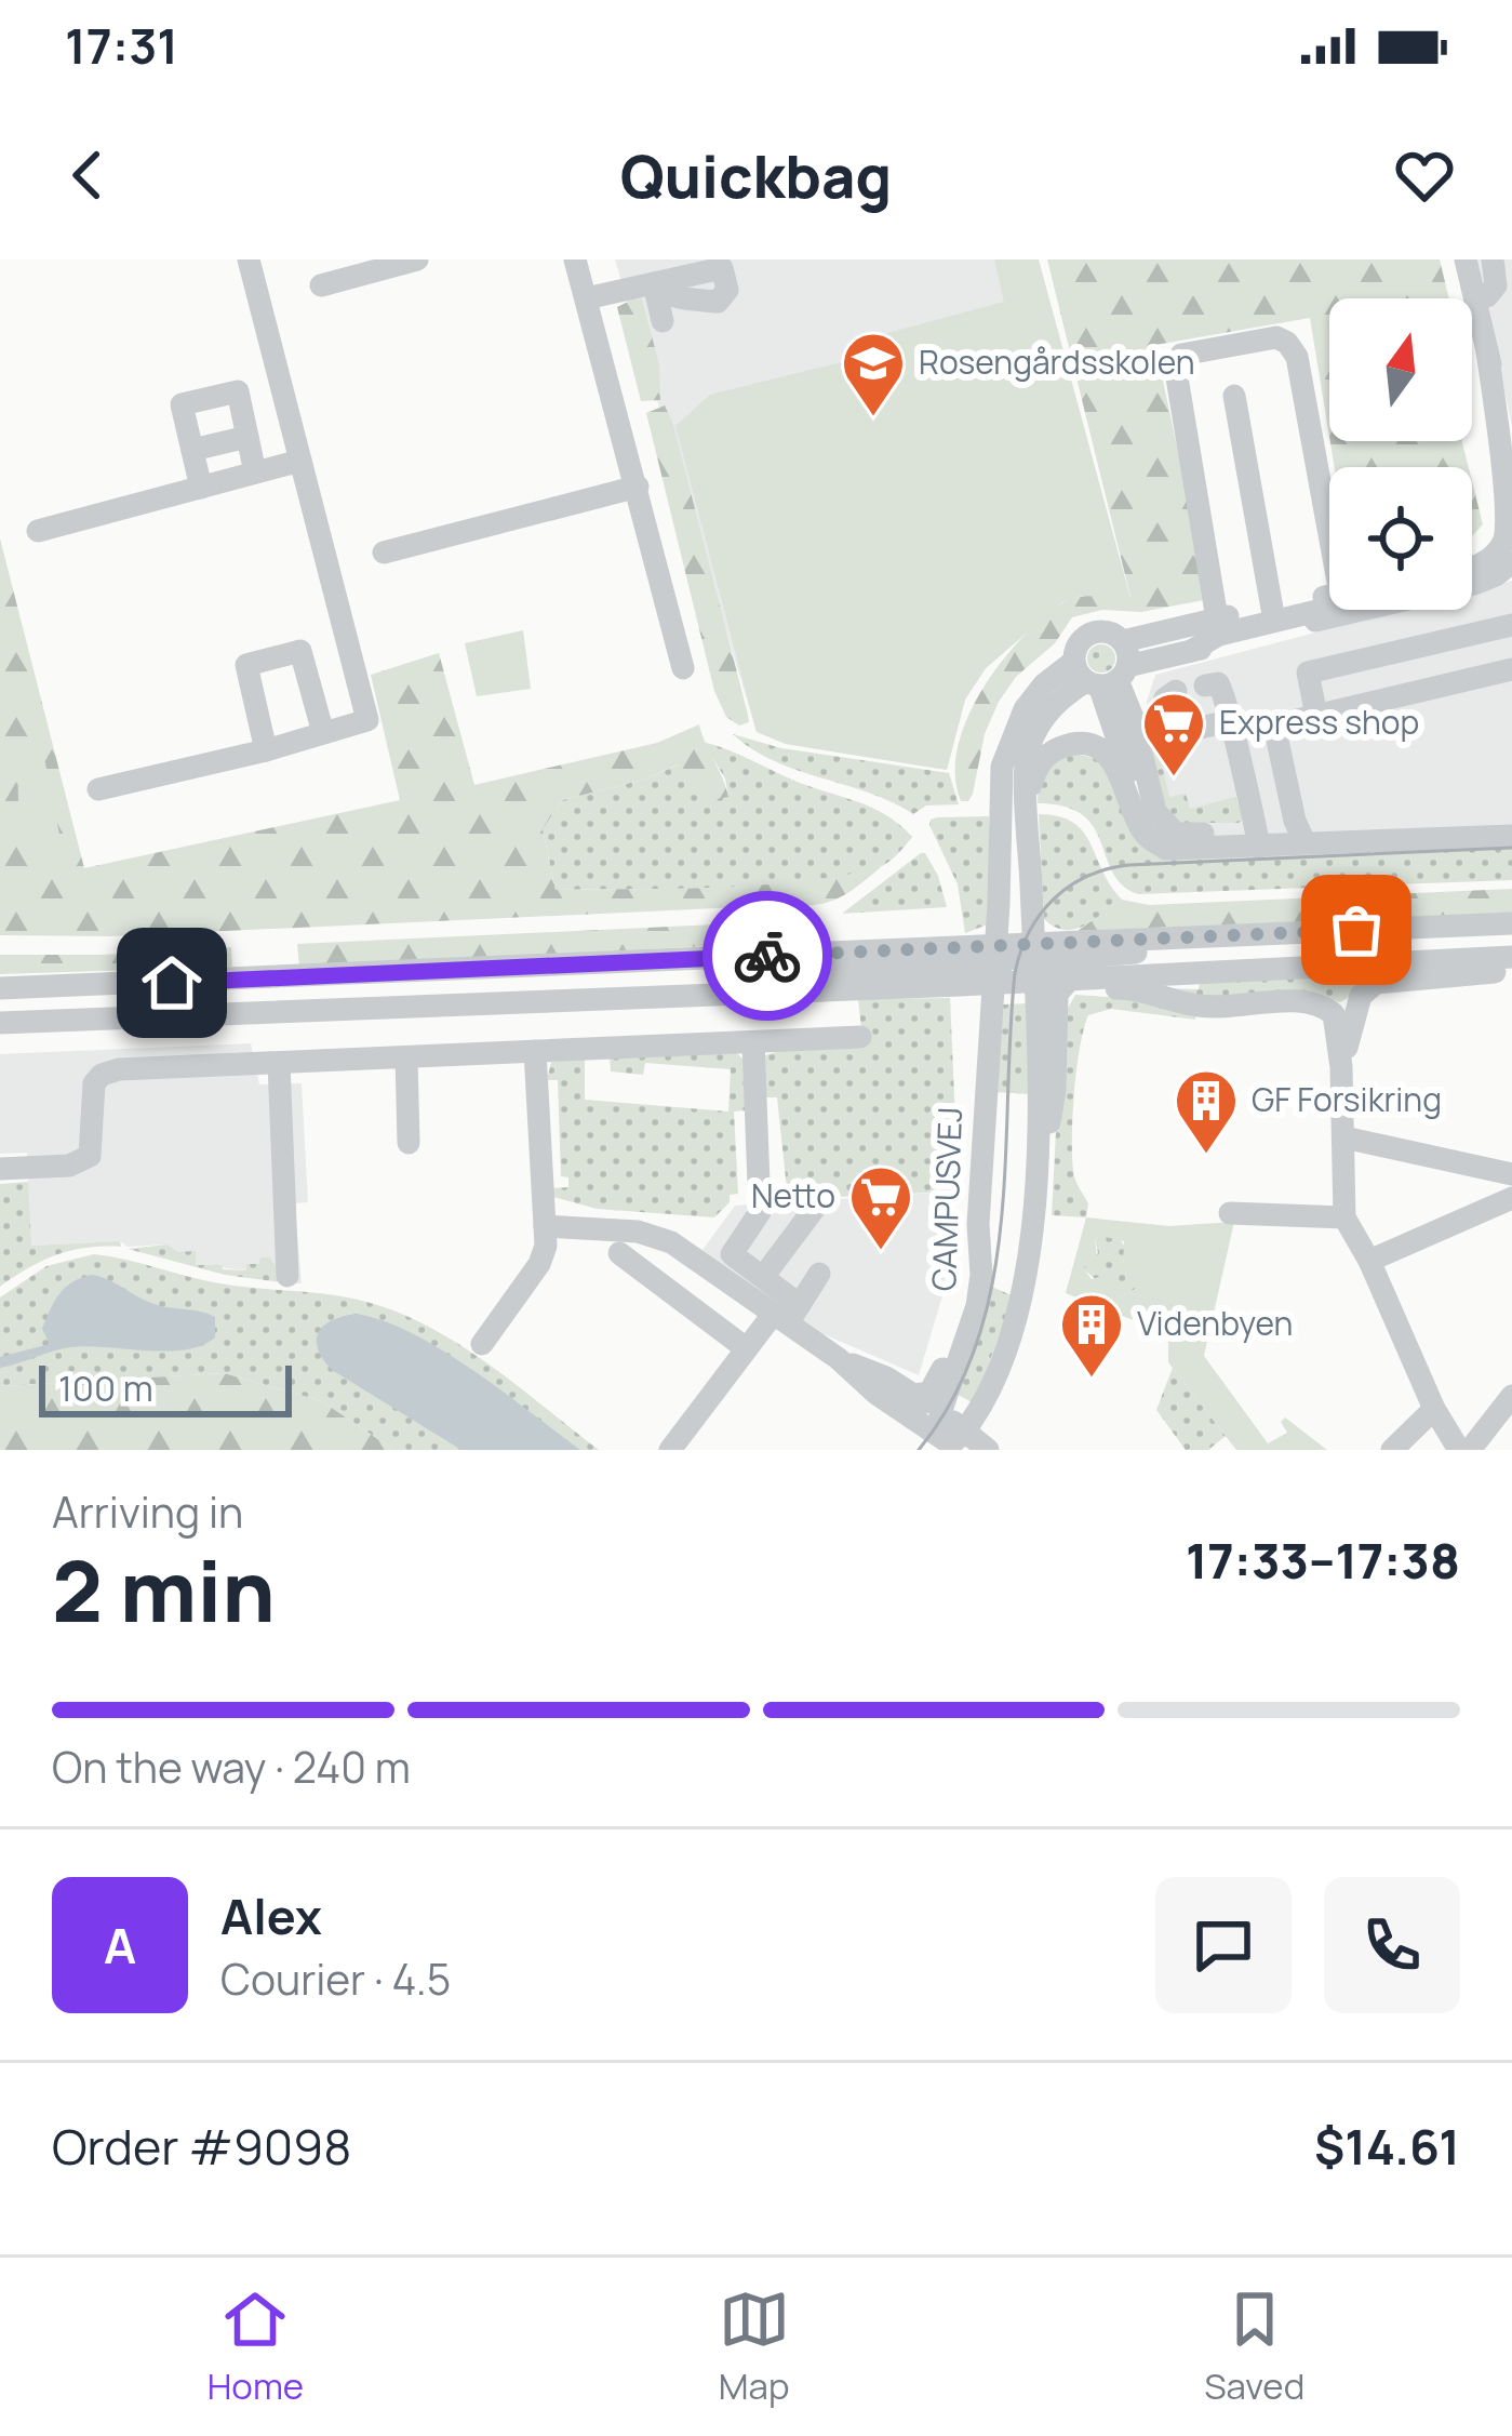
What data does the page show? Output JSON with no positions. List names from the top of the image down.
{
  "streets": {
    "street": ["CAMPUSVEJ"]
  },
  "places": {
    "school or university": ["Rosengårdsskolen"],
    "supermarket": ["Express shop", "Netto"],
    "building": ["GF Forsikring", "Videnbyen"]
  },
  "scale_bar": "100 m",
  "north": "top",
  "page": {
    "status": "17:31",
    "header": "Quickbag",
    "scale": "100 m",
    "heading": ["2 min", "Arriving in", "17:33–17:38"],
    "panel": [
      "Alex",
      "Courier · 4.5",
      "Order #9098",
      "$14.61"
    ],
    "bar": "On the way · 240 m",
    "round": "A",
    "tabs": ["Home", "Map", "Saved"]
  }
}
